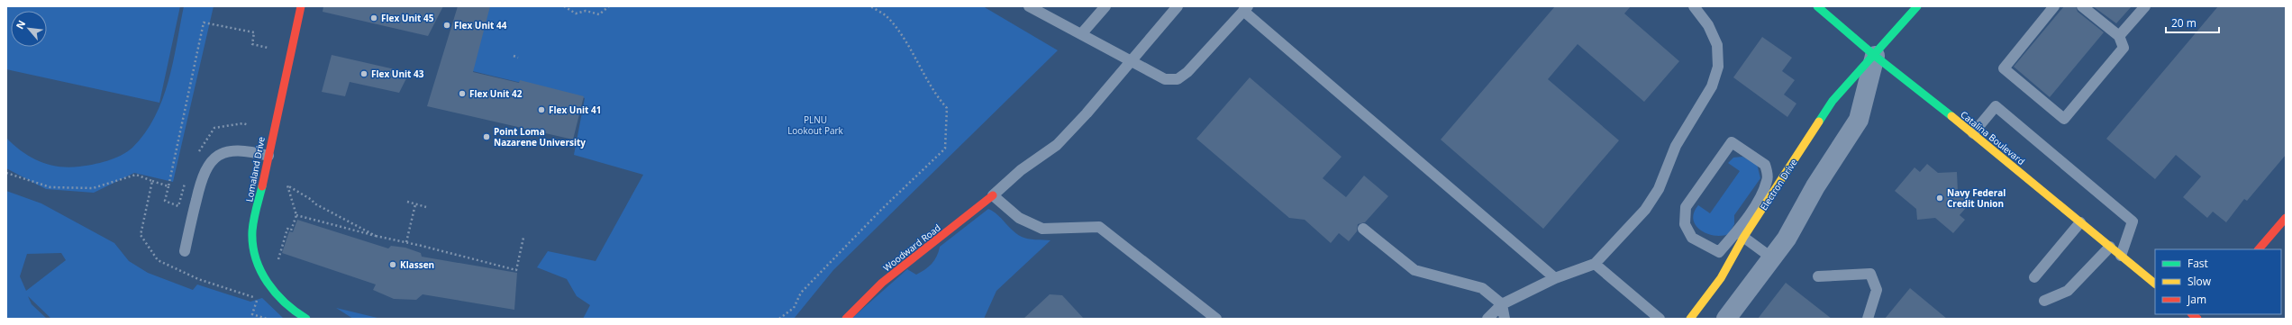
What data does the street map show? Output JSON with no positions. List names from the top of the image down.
{
  "streets": {
    "street": [
      "Catalina Boulevard",
      "Lomaland Drive",
      "Electron Drive",
      "Woodward Road"
    ]
  },
  "crossings": [
    ["Catalina Boulevard", "Electron Drive"]
  ],
  "parks": ["PLNU Lookout Park"],
  "places": [
    "Flex Unit 45",
    "Flex Unit 44",
    "Flex Unit 43",
    "Flex Unit 42",
    "Flex Unit 41",
    "Point Loma Nazarene University",
    "Navy Federal Credit Union",
    "Klassen"
  ],
  "legend": ["Fast", "Slow", "Jam"],
  "scale_bar": "20 m",
  "north": "top left"
}
